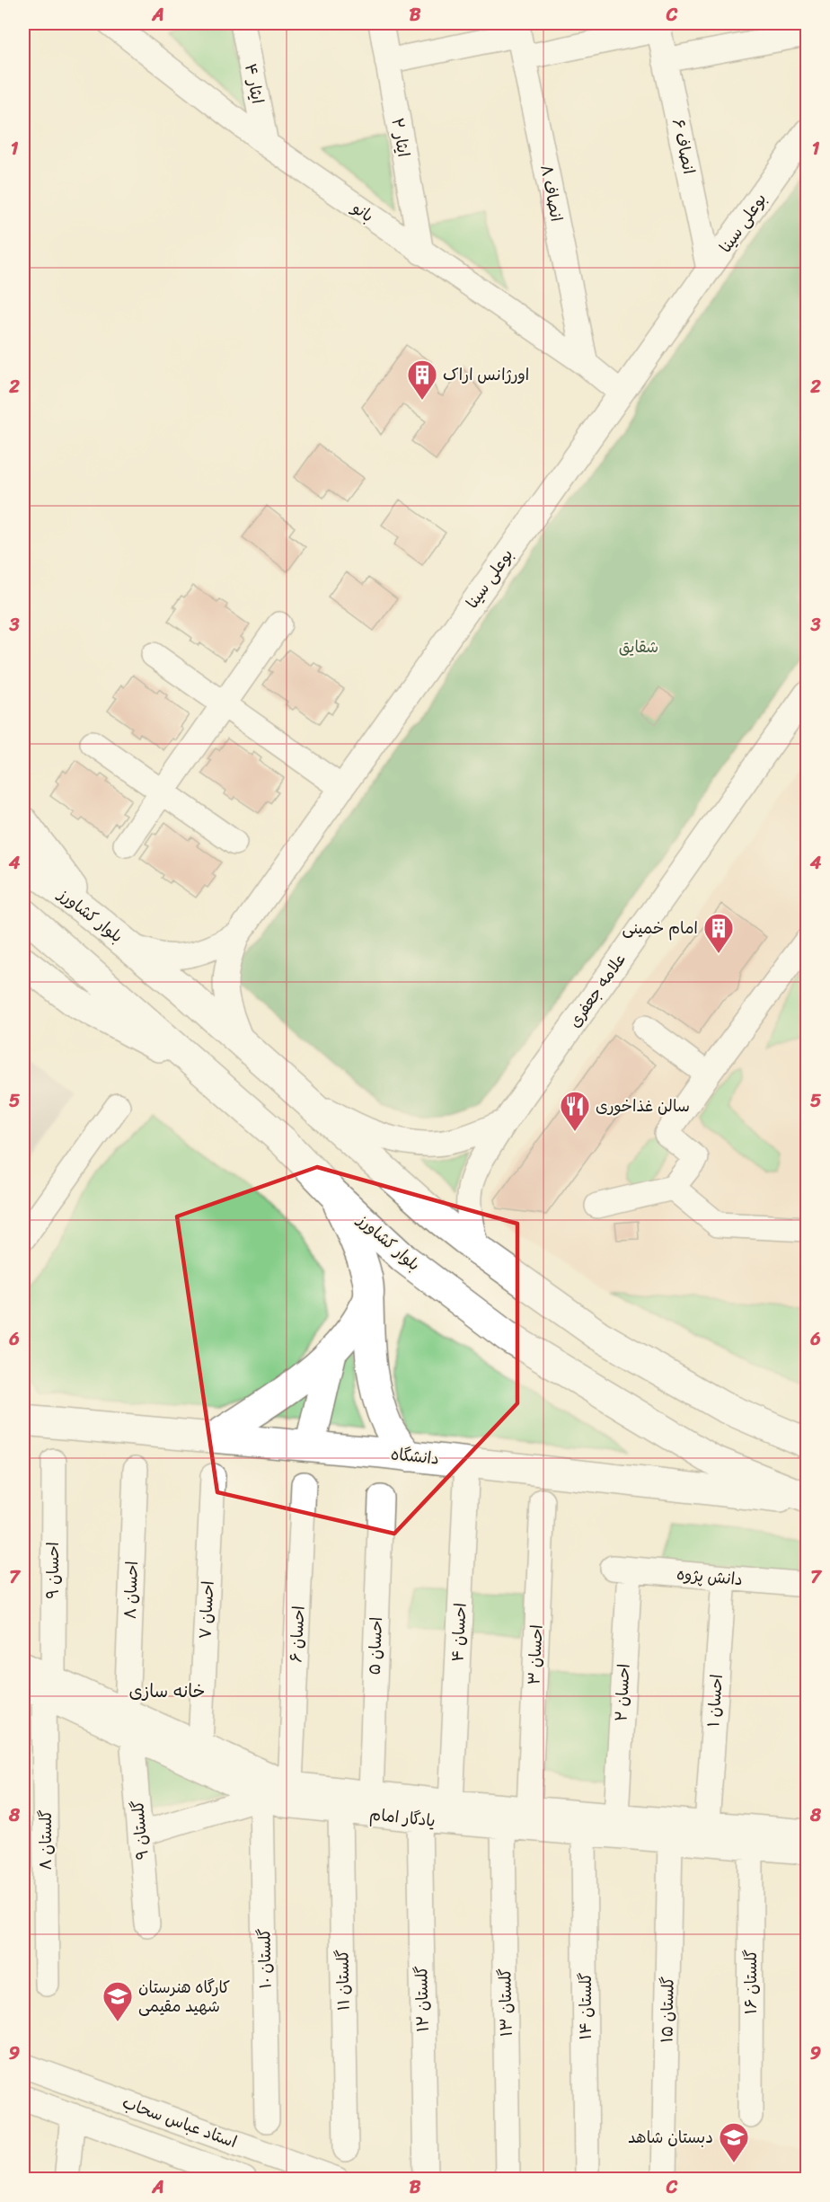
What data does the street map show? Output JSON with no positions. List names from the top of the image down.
{
  "streets": {
    "main road": ["بلوار کشاورز", "دانشگاه"],
    "street": [
      "ایثار ۴",
      "ایثار ۲",
      "انصاف ۶",
      "انصاف ۸",
      "بانو",
      "بوعلی سینا",
      "علامه جعفری",
      "احسان ۹",
      "دانش پژوه",
      "احسان ۸",
      "احسان ۷",
      "احسان ۴",
      "احسان ۶",
      "احسان ۵",
      "احسان ۳",
      "احسان ۲",
      "احسان ۱",
      "یادگار امام",
      "گلستان ۹",
      "گلستان ۸",
      "گلستان ۱۰",
      "گلستان ۱۱",
      "گلستان ۱۶",
      "گلستان ۱۲",
      "گلستان ۱۳",
      "گلستان ۱۴",
      "گلستان ۱۵",
      "استاد عباس سحاب"
    ]
  },
  "crossings": [
    ["ایثار ۴", "بانو"],
    ["ایثار ۲", "بانو"],
    ["انصاف ۶", "بوعلی سینا"],
    ["انصاف ۸", "بانو"],
    ["بانو", "بوعلی سینا"],
    ["بوعلی سینا", "بلوار کشاورز"],
    ["بلوار کشاورز", "علامه جعفری"],
    ["بلوار کشاورز", "دانشگاه"],
    ["دانشگاه", "احسان ۴"],
    ["احسان ۹", "یادگار امام"],
    ["احسان ۹", "گلستان ۸"],
    ["دانش پژوه", "احسان ۲"],
    ["دانش پژوه", "احسان ۱"],
    ["احسان ۸", "یادگار امام"],
    ["احسان ۷", "یادگار امام"],
    ["احسان ۴", "یادگار امام"],
    ["احسان ۶", "یادگار امام"],
    ["احسان ۵", "یادگار امام"],
    ["احسان ۳", "یادگار امام"],
    ["احسان ۲", "یادگار امام"],
    ["احسان ۱", "یادگار امام"],
    ["یادگار امام", "گلستان ۹"],
    ["یادگار امام", "گلستان ۸"],
    ["یادگار امام", "گلستان ۱۰"],
    ["یادگار امام", "گلستان ۱۱"],
    ["یادگار امام", "گلستان ۱۶"],
    ["یادگار امام", "گلستان ۱۲"],
    ["یادگار امام", "گلستان ۱۳"],
    ["یادگار امام", "گلستان ۱۴"],
    ["یادگار امام", "گلستان ۱۵"]
  ],
  "districts": ["خانه سازی"],
  "parks": ["شقایق"],
  "places": {
    "building": ["اورژانس اراک", "امام خمینی"],
    "restaurant": ["سالن غذاخوری"],
    "school or university": ["کارگاه هنرستان شهید مقیمی", "دبستان شاهد"]
  },
  "grid": {
    "columns": ["A", "B", "C"],
    "rows": [
      "1",
      "2",
      "3",
      "4",
      "5",
      "6",
      "7",
      "8",
      "9"
    ]
  }
}
